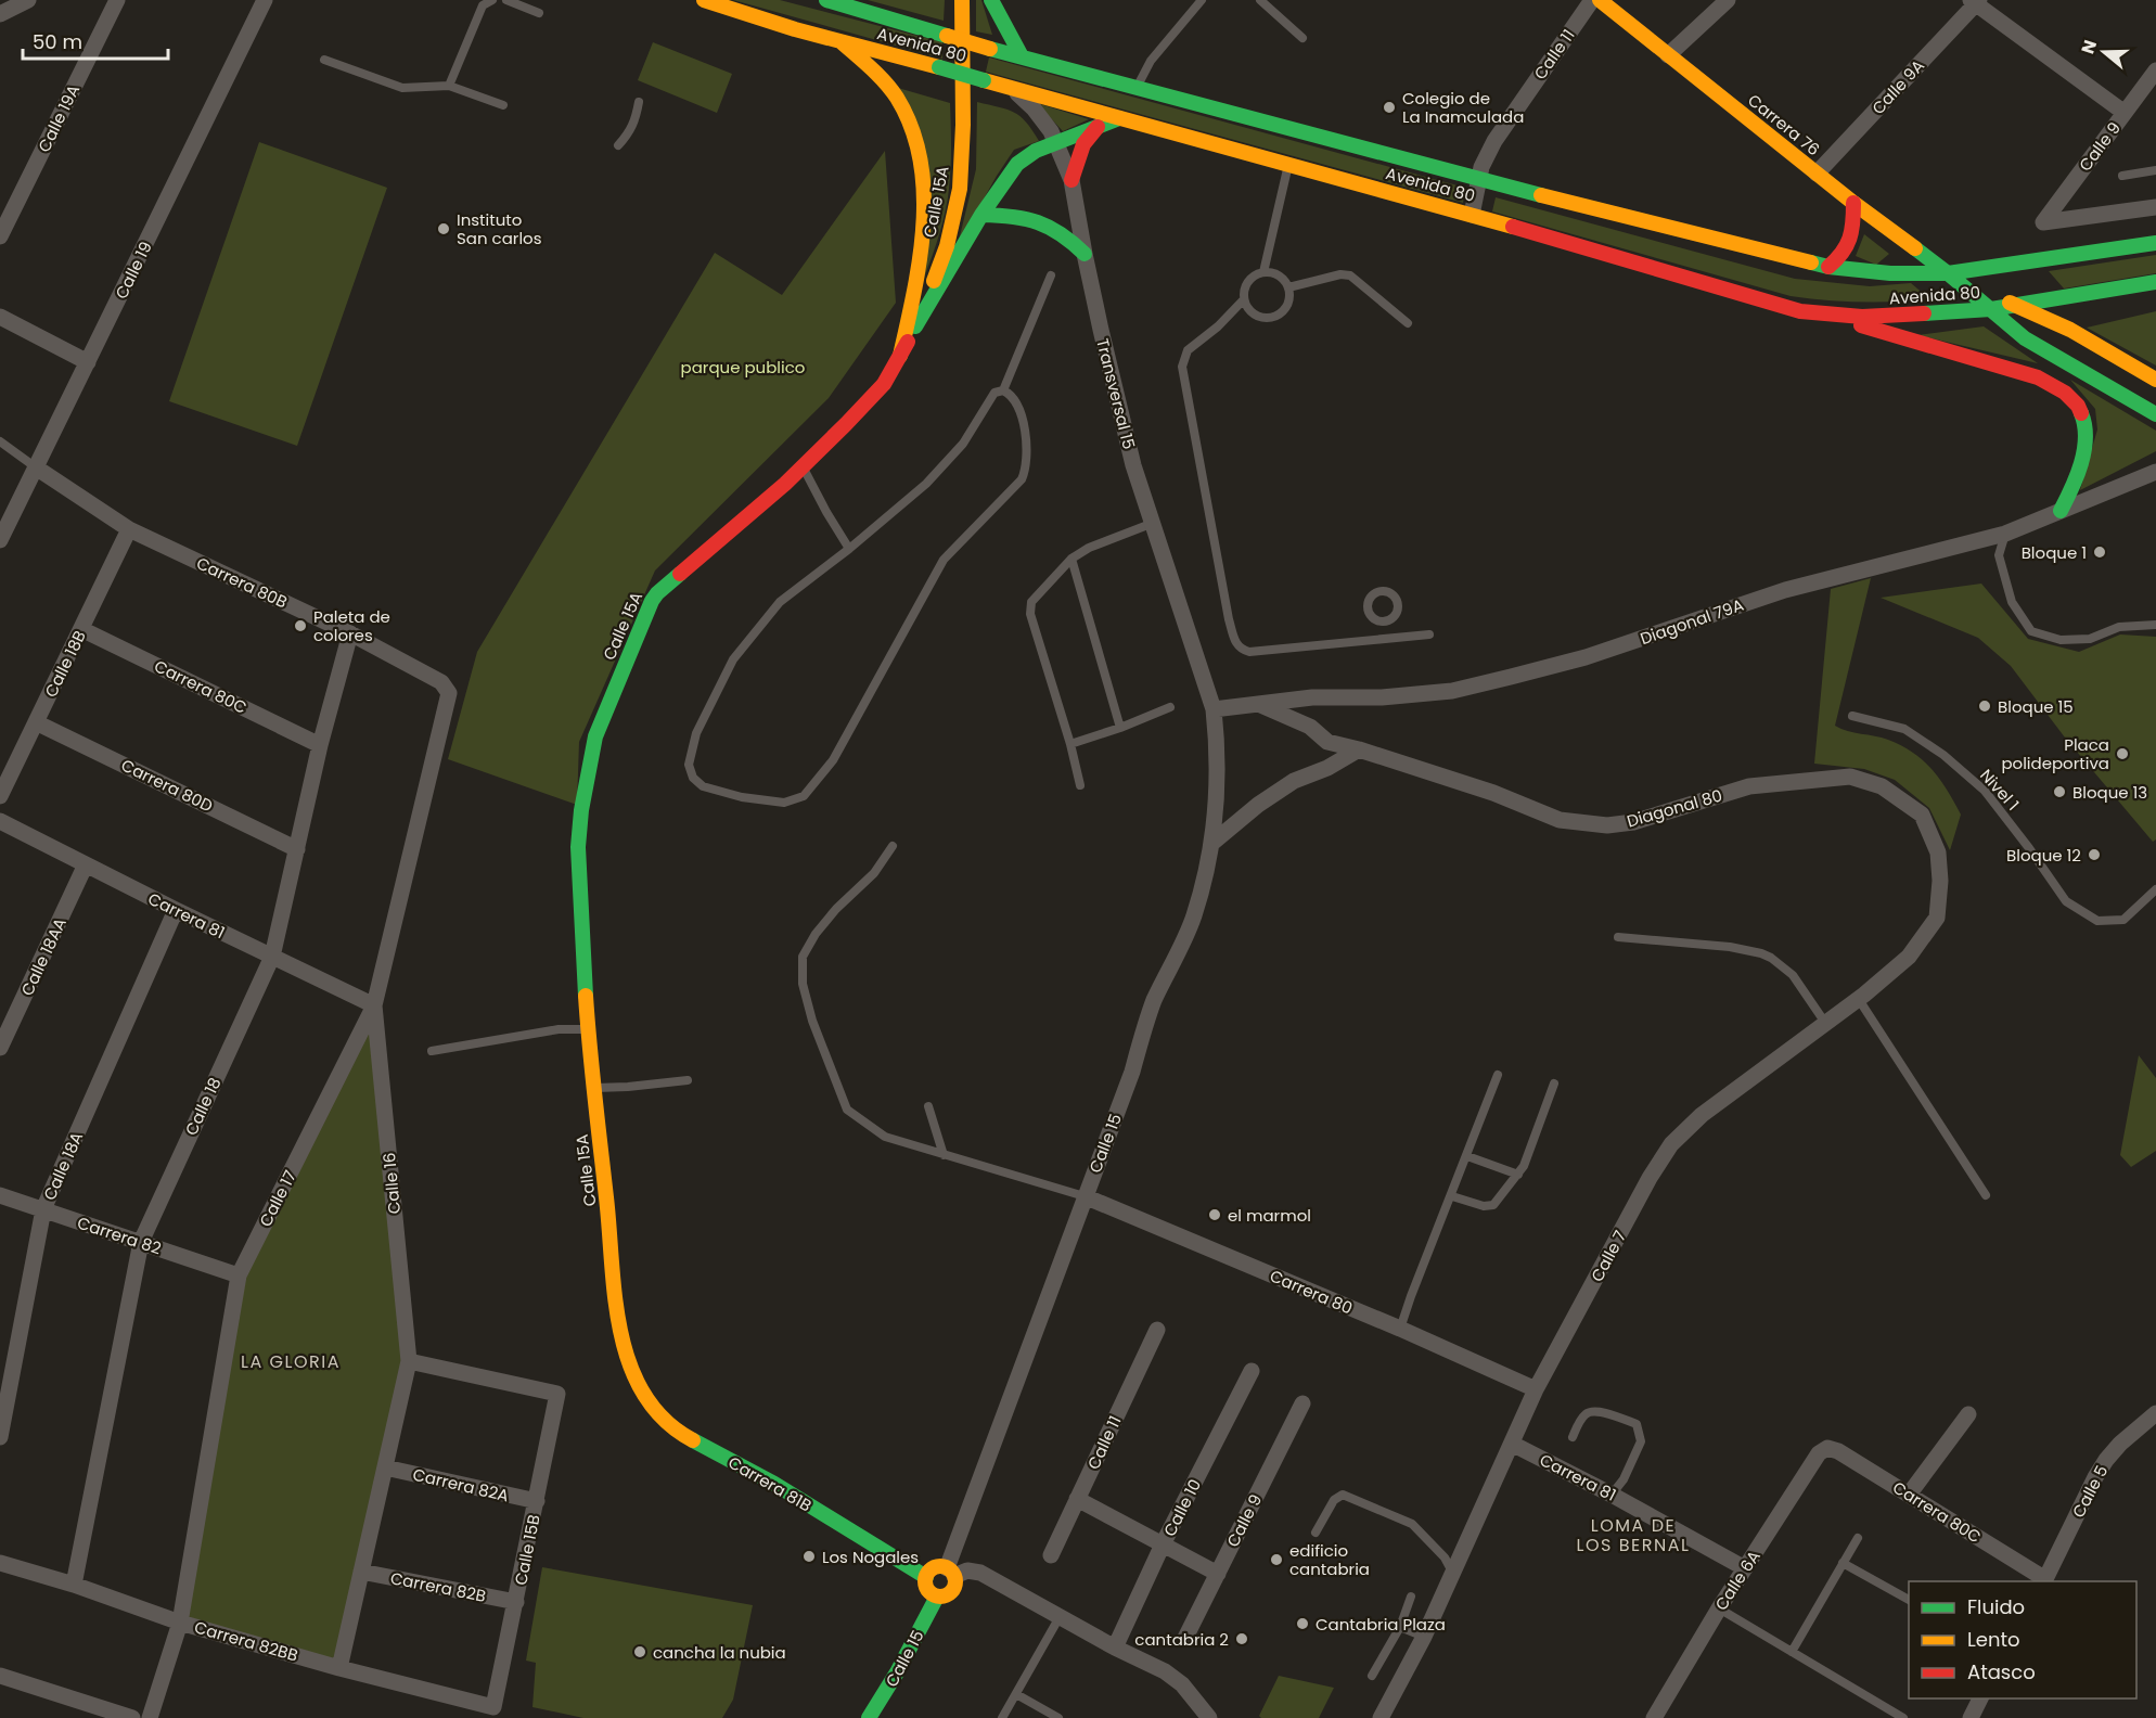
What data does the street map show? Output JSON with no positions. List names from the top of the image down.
{
  "streets": {
    "main road": [
      "Avenida 80",
      "Carrera 76",
      "Calle 15A",
      "Calle 15",
      "Carrera 81B"
    ],
    "street": [
      "Calle 11",
      "Calle 9A",
      "Calle 19A",
      "Calle 9",
      "Calle 19",
      "Transversal 15",
      "Carrera 80B",
      "Diagonal 79A",
      "Calle 18B",
      "Carrera 80C",
      "Carrera 80D",
      "Diagonal 80",
      "Carrera 81",
      "Calle 18AA",
      "Calle 18",
      "Calle 18A",
      "Calle 16",
      "Calle 17",
      "Carrera 82",
      "Calle 7",
      "Carrera 80",
      "Carrera 82A",
      "Calle 5",
      "Calle 10",
      "Calle 15B",
      "Calle 6A",
      "Carrera 82B",
      "Carrera 82BB"
    ],
    "lane": ["Nivel 1"]
  },
  "crossings": [
    ["Avenida 80", "Calle 11"],
    ["Avenida 80", "Carrera 76"],
    ["Avenida 80", "Transversal 15"],
    ["Calle 9A", "Carrera 76"],
    ["Calle 15A", "Carrera 81B"],
    ["Calle 19", "Carrera 80B"],
    ["Transversal 15", "Diagonal 79A"],
    ["Transversal 15", "Calle 15"],
    ["Carrera 80B", "Calle 18B"],
    ["Carrera 80B", "Calle 18"],
    ["Carrera 80B", "Calle 17"],
    ["Diagonal 79A", "Diagonal 80"],
    ["Diagonal 79A", "Calle 15"],
    ["Calle 18B", "Carrera 80C"],
    ["Calle 18B", "Carrera 80D"],
    ["Carrera 80C", "Calle 18"],
    ["Carrera 80C", "Calle 5"],
    ["Carrera 80C", "Calle 6A"],
    ["Carrera 80D", "Calle 18"],
    ["Diagonal 80", "Calle 7"],
    ["Carrera 81", "Calle 18AA"],
    ["Carrera 81", "Calle 18"],
    ["Carrera 81", "Calle 18A"],
    ["Carrera 81", "Calle 16"],
    ["Carrera 81", "Calle 17"],
    ["Carrera 81", "Calle 7"],
    ["Carrera 81", "Calle 6A"],
    ["Calle 18", "Carrera 82"],
    ["Calle 18", "Carrera 82BB"],
    ["Calle 15", "Carrera 80"],
    ["Calle 15", "Carrera 81B"],
    ["Calle 18A", "Carrera 82"],
    ["Calle 16", "Calle 17"],
    ["Calle 16", "Carrera 82A"],
    ["Calle 16", "Calle 15B"],
    ["Calle 16", "Carrera 82B"],
    ["Calle 16", "Carrera 82BB"],
    ["Calle 17", "Carrera 82"],
    ["Calle 17", "Carrera 82BB"],
    ["Calle 7", "Carrera 80"],
    ["Carrera 82A", "Calle 15B"],
    ["Calle 15B", "Carrera 82B"],
    ["Calle 15B", "Carrera 82BB"]
  ],
  "districts": ["LA GLORIA", "LOMA DE LOS BERNAL"],
  "parks": ["parque publico"],
  "places": [
    "Colegio de La Inamculada",
    "Instituto San carlos",
    "Bloque 1",
    "Paleta de colores",
    "Bloque 15",
    "Placa polideportiva",
    "Bloque 13",
    "Bloque 12",
    "el marmol",
    "Los Nogales",
    "edificio cantabria",
    "Cantabria Plaza",
    "cantabria 2",
    "cancha la nubia"
  ],
  "legend": ["Fluido", "Lento", "Atasco"],
  "scale_bar": "50 m",
  "north": "left"
}
